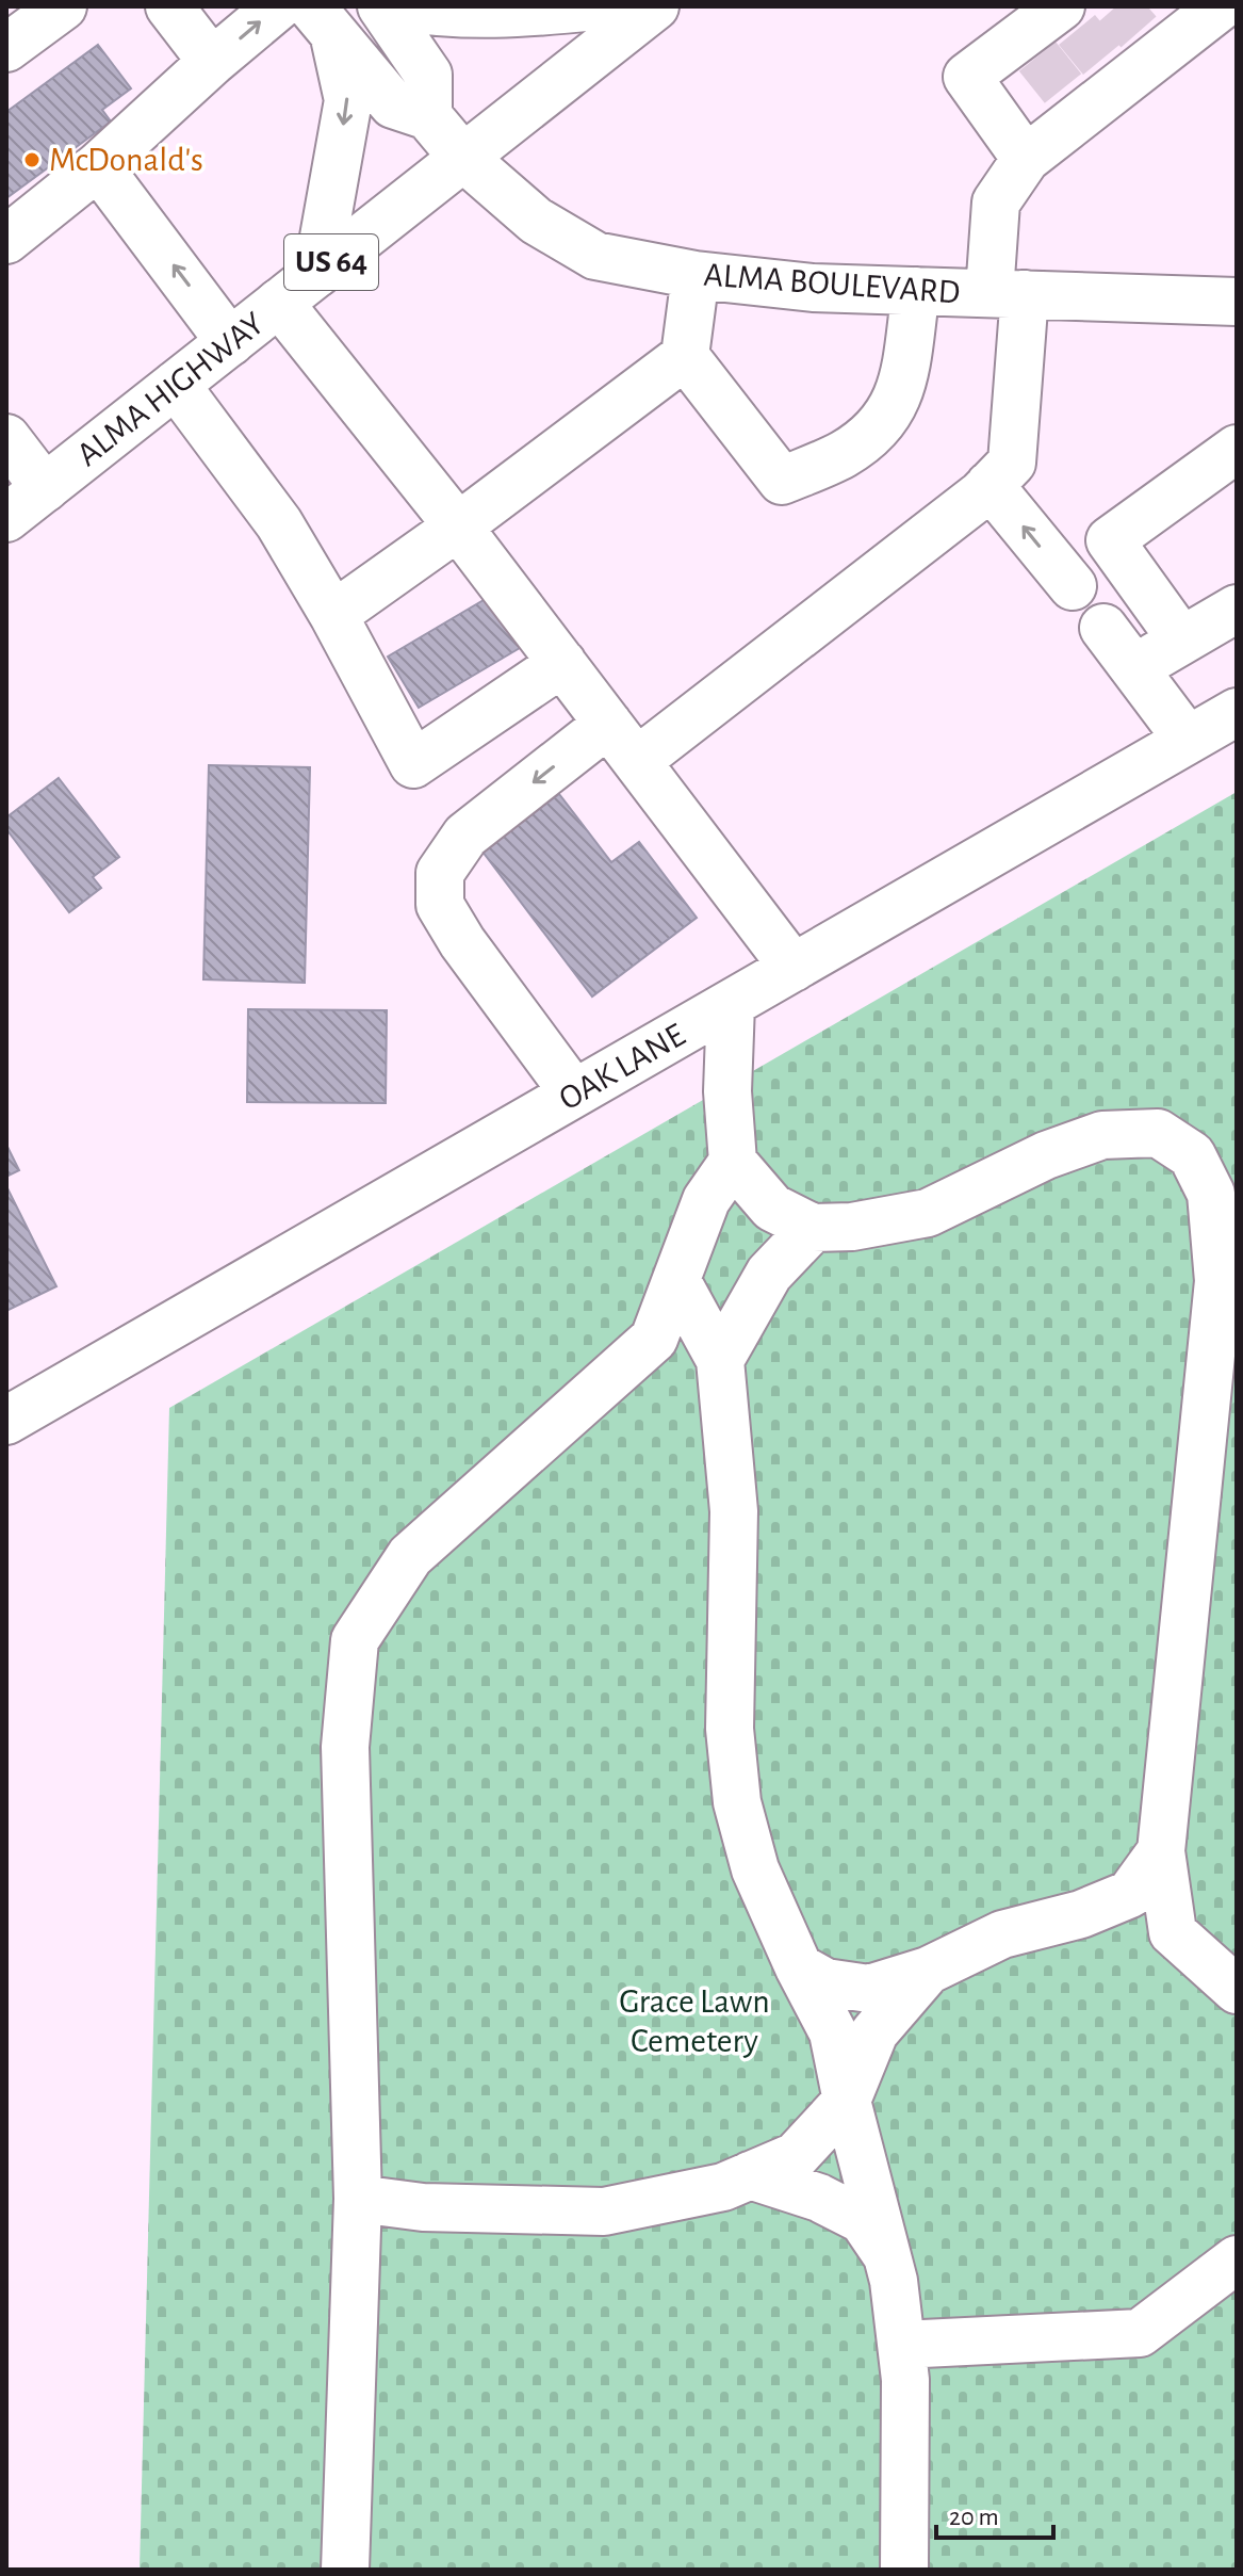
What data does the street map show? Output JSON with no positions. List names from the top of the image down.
{
  "streets": {
    "street": [
      "US 64",
      "ALMA BOULEVARD",
      "ALMA HIGHWAY",
      "OAK LANE"
    ]
  },
  "crossings": [
    ["ALMA BOULEVARD", "ALMA HIGHWAY"]
  ],
  "parks": ["Grace Lawn Cemetery"],
  "places": ["McDonald's"],
  "scale_bar": "20 m"
}
